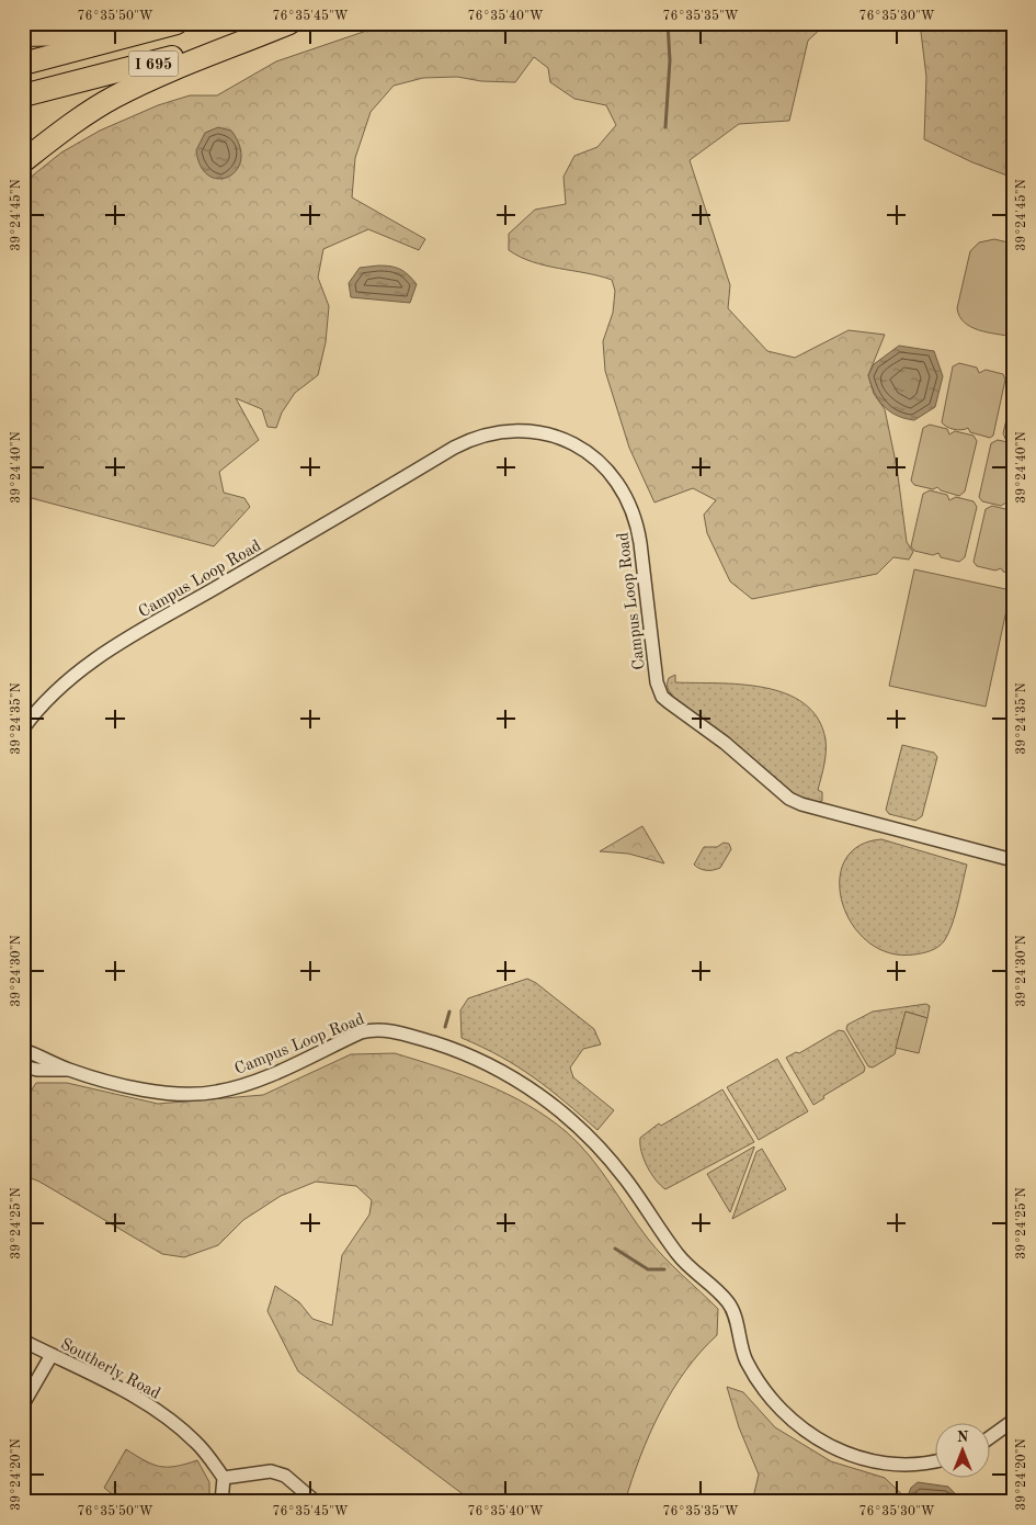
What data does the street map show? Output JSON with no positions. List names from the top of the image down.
{
  "streets": {
    "highway": ["I 695"],
    "street": ["Campus Loop Road", "Southerly Road"]
  },
  "north": "top",
  "coordinates": [
    "76°35'50\"W",
    "76°35'45\"W",
    "76°35'40\"W",
    "76°35'35\"W",
    "76°35'30\"W",
    "39°24'45\"N",
    "39°24'40\"N",
    "39°24'35\"N",
    "39°24'30\"N",
    "39°24'25\"N",
    "39°24'20\"N"
  ]
}
